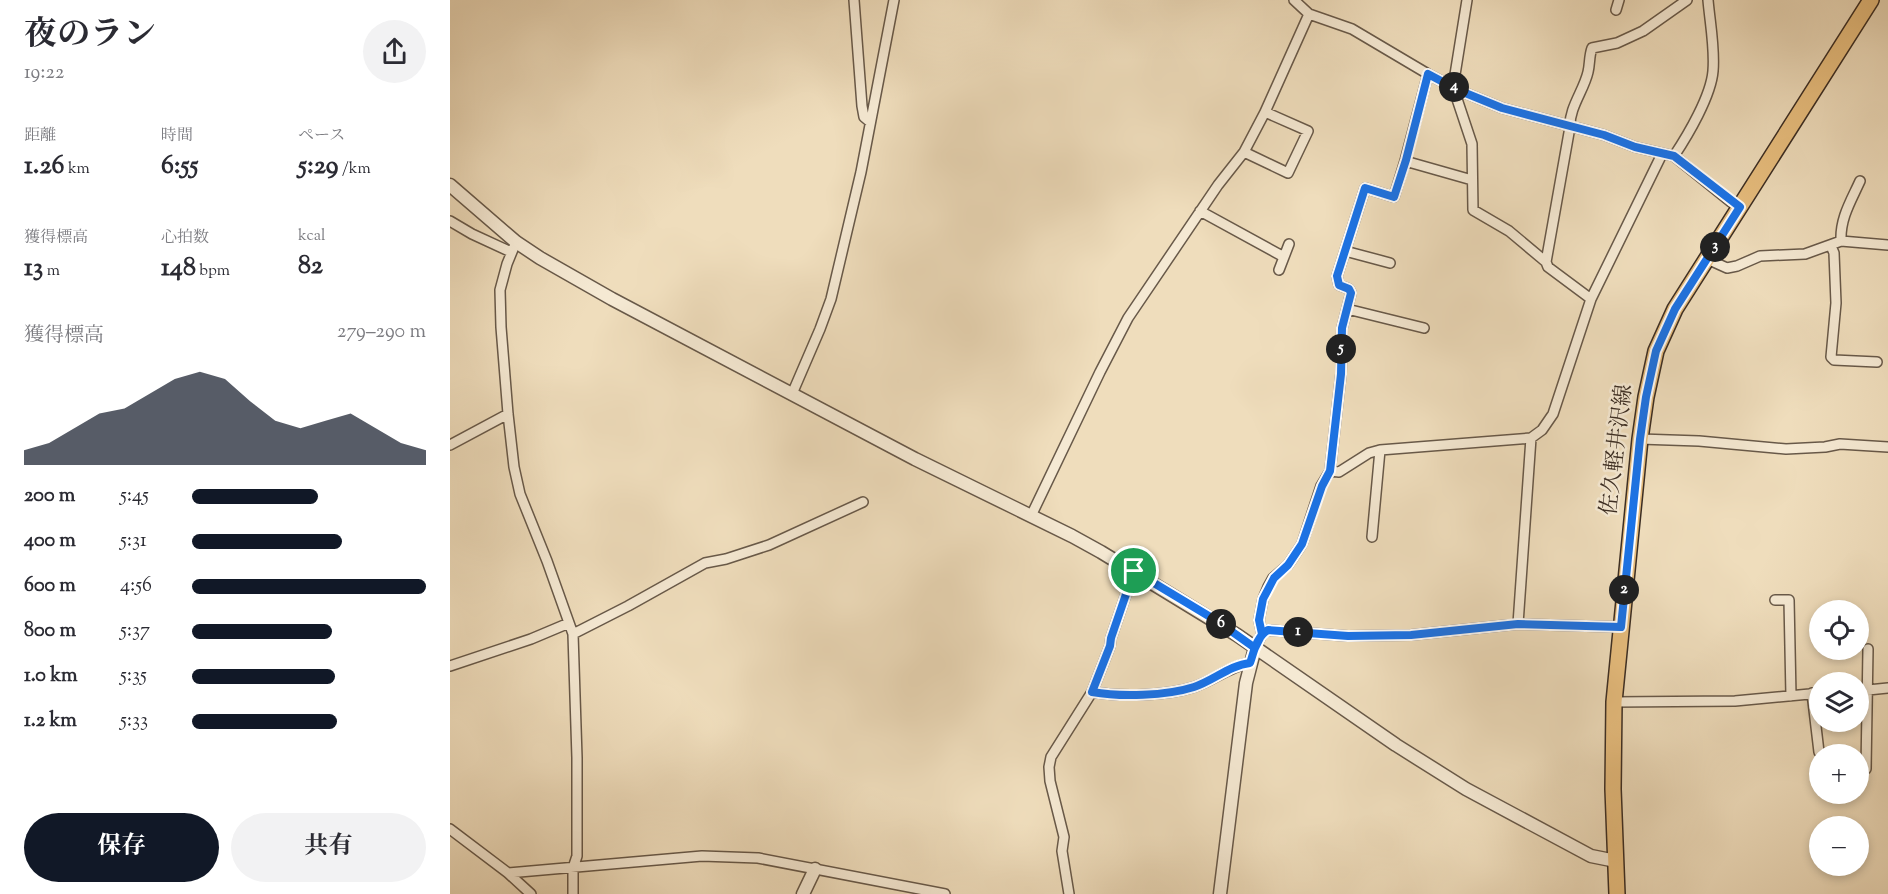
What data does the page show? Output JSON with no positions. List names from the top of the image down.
{
  "streets": {
    "main road": ["佐久軽井沢線"]
  },
  "page": {
    "heading": ["夜のラン", "19:22"],
    "pins": [
      "4",
      "3",
      "5",
      "2",
      "6",
      "1"
    ],
    "stats": [
      ["距離", "1.26 km"],
      ["時間", "6:55"],
      ["ペース", "5:29 /km"],
      ["獲得標高", "13 m"],
      ["心拍数", "148 bpm"],
      ["kcal", "82"]
    ],
    "chart": ["獲得標高", "279–290 m"],
    "list": [
      {
        "name": "200 m",
        "note": "5:45"
      },
      {
        "name": "400 m",
        "note": "5:31"
      },
      {
        "name": "600 m",
        "note": "4:56"
      },
      {
        "name": "800 m",
        "note": "5:37"
      },
      {
        "name": "1.0 km",
        "note": "5:35"
      },
      {
        "name": "1.2 km",
        "note": "5:33"
      }
    ],
    "map_buttons": ["+", "−"],
    "buttons": ["保存", "共有"]
  }
}
